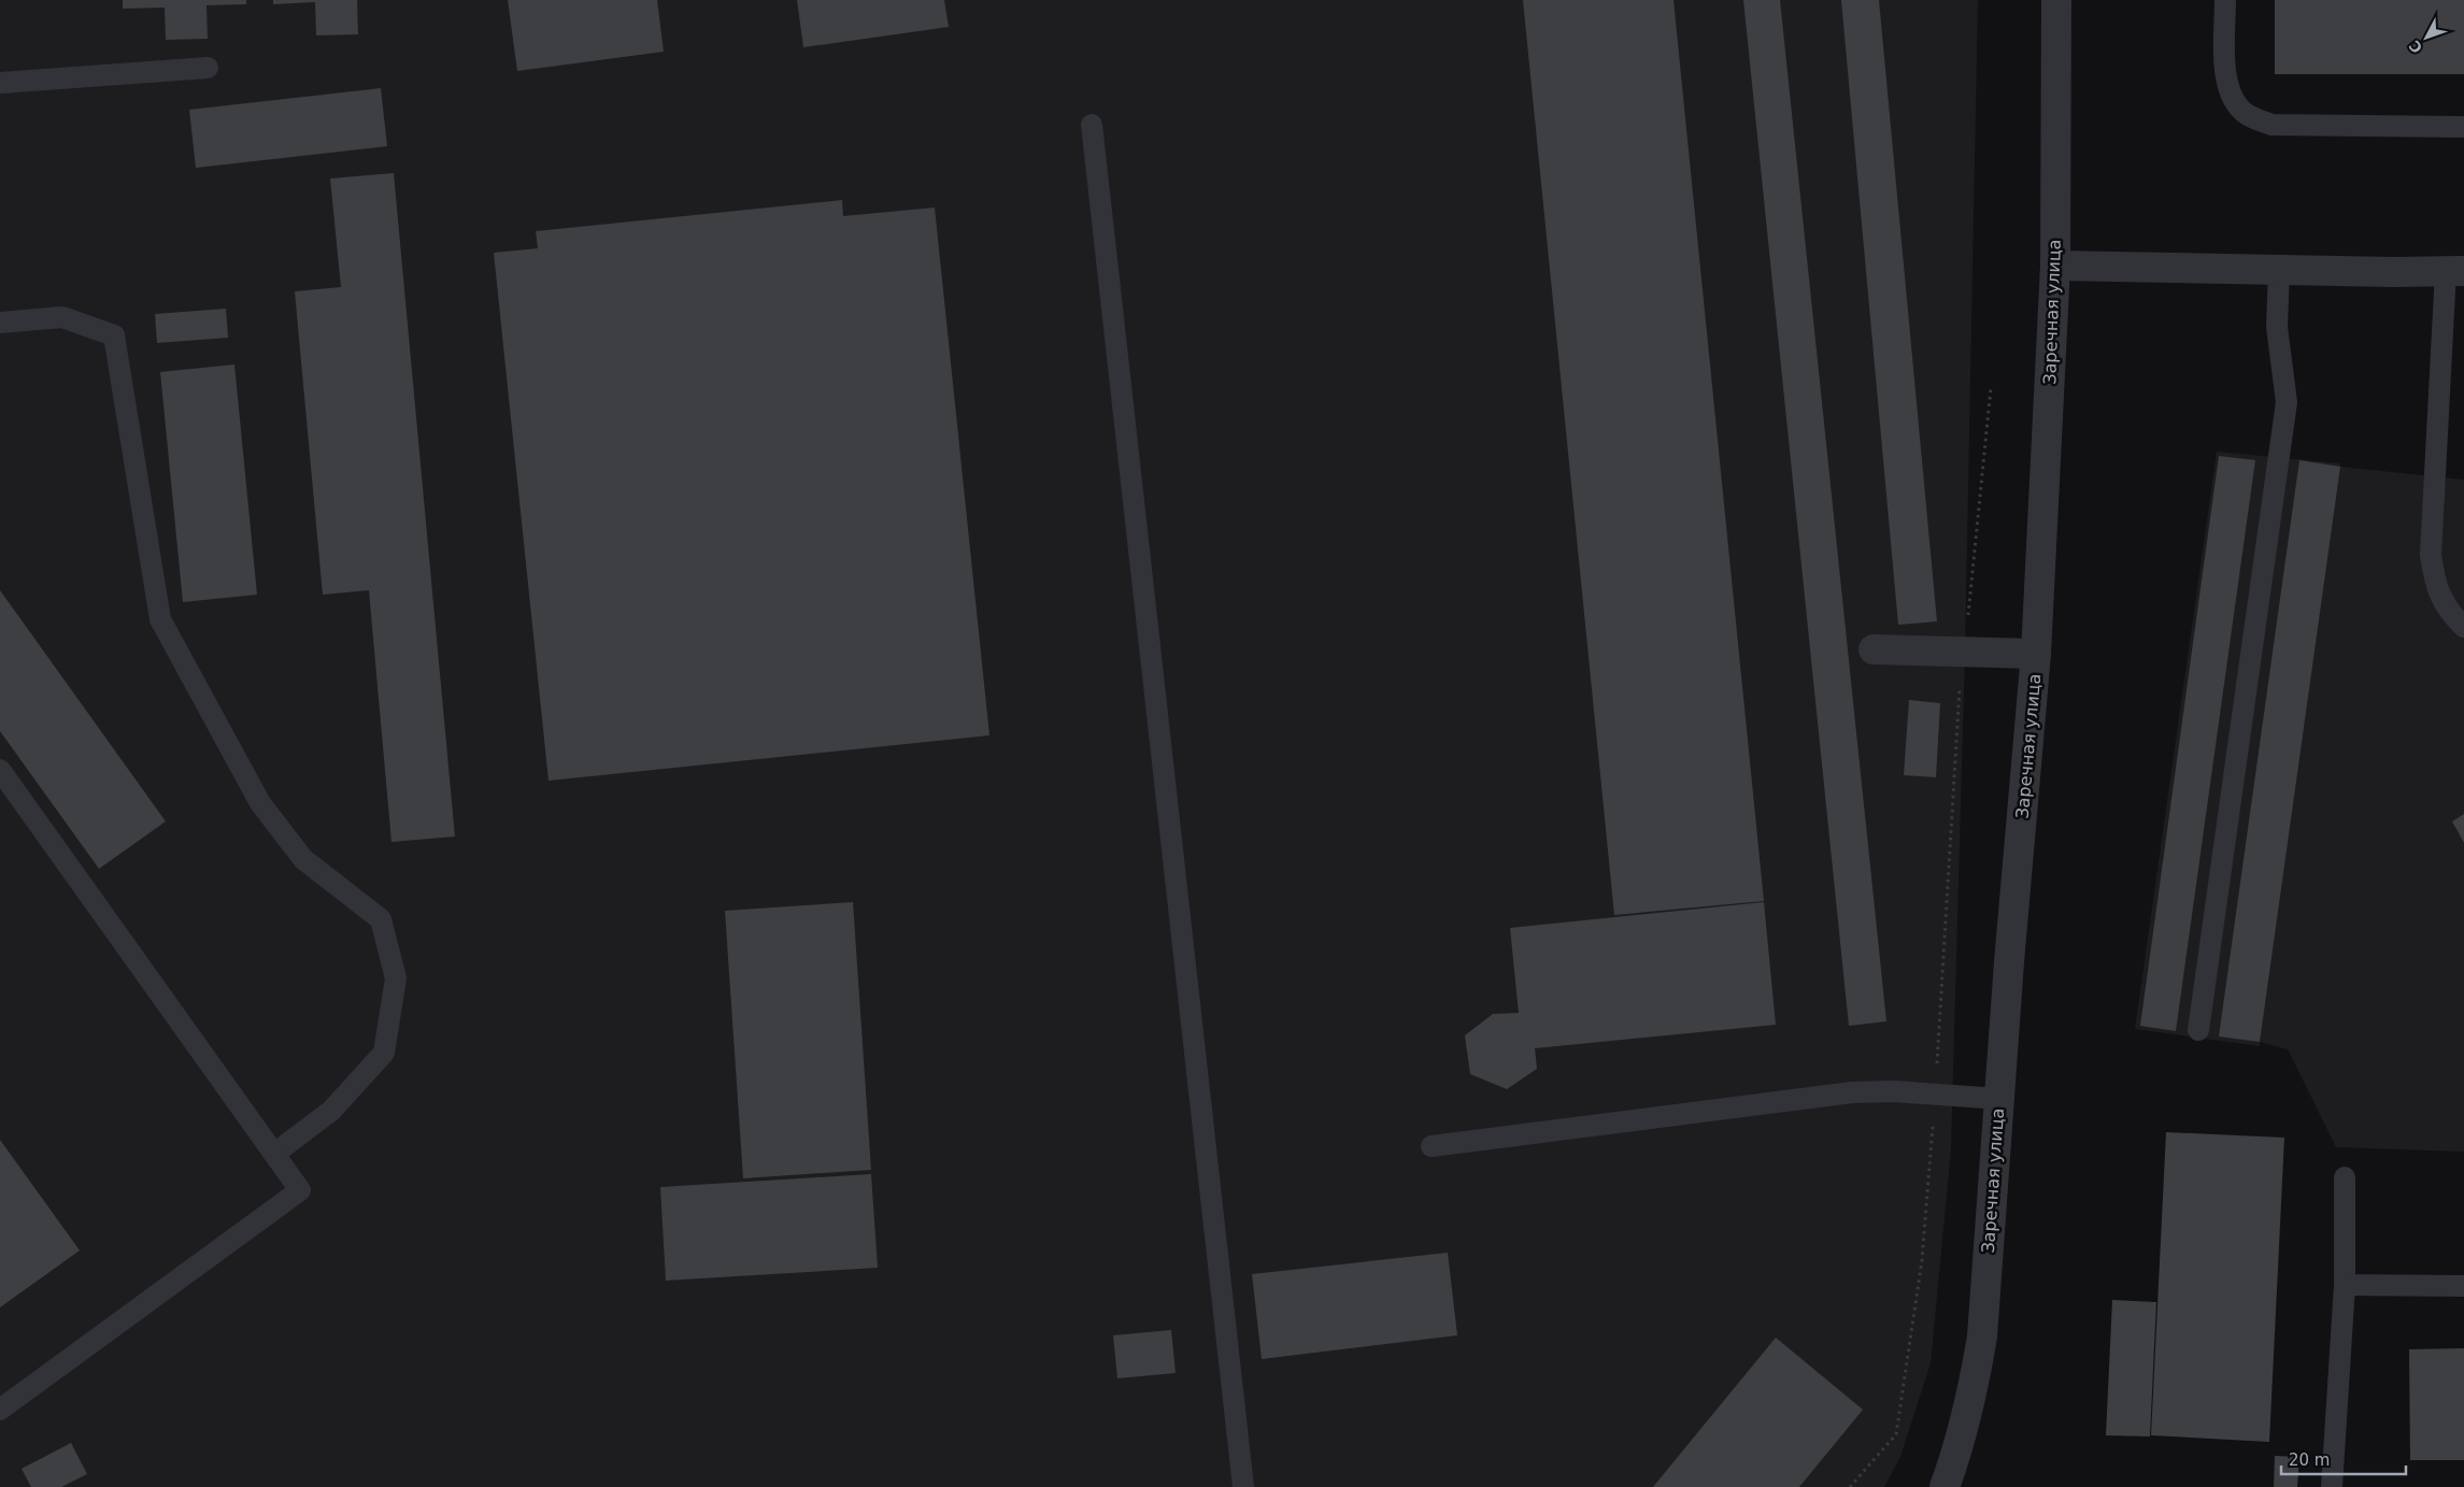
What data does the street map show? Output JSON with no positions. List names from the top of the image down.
{
  "streets": {
    "street": ["Заречная улица"]
  },
  "scale_bar": "20 m",
  "north": "bottom left"
}
